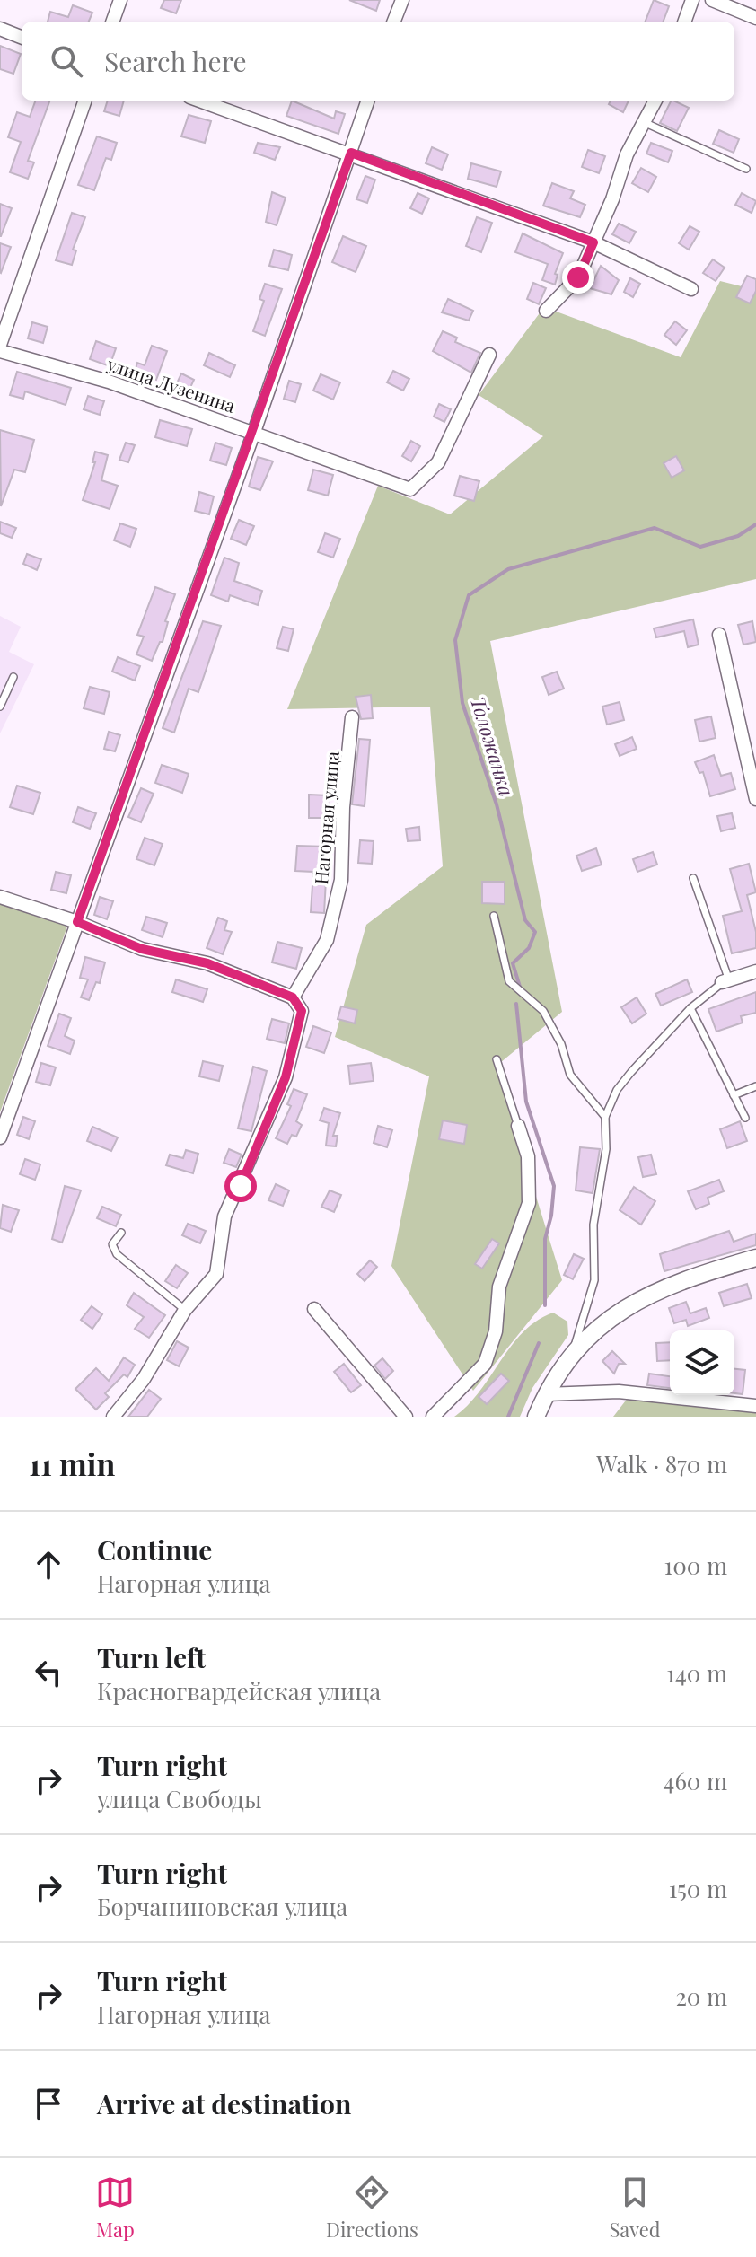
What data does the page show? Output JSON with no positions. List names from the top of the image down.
{
  "streets": {
    "street": ["улица Лузенина", "Нагорная улица"]
  },
  "water": ["Толожанка"],
  "page": {
    "search": "Search here",
    "heading": ["11 min", "Walk · 870 m"],
    "list": [
      ["Continue", "Нагорная улица", "100 m"],
      ["Turn left", "Красногвардейская улица", "140 m"],
      ["Turn right", "улица Свободы", "460 m"],
      ["Turn right", "Борчаниновская улица", "150 m"],
      ["Turn right", "Нагорная улица", "20 m"],
      "Arrive at destination"
    ],
    "nav": ["Map", "Directions", "Saved"]
  }
}
